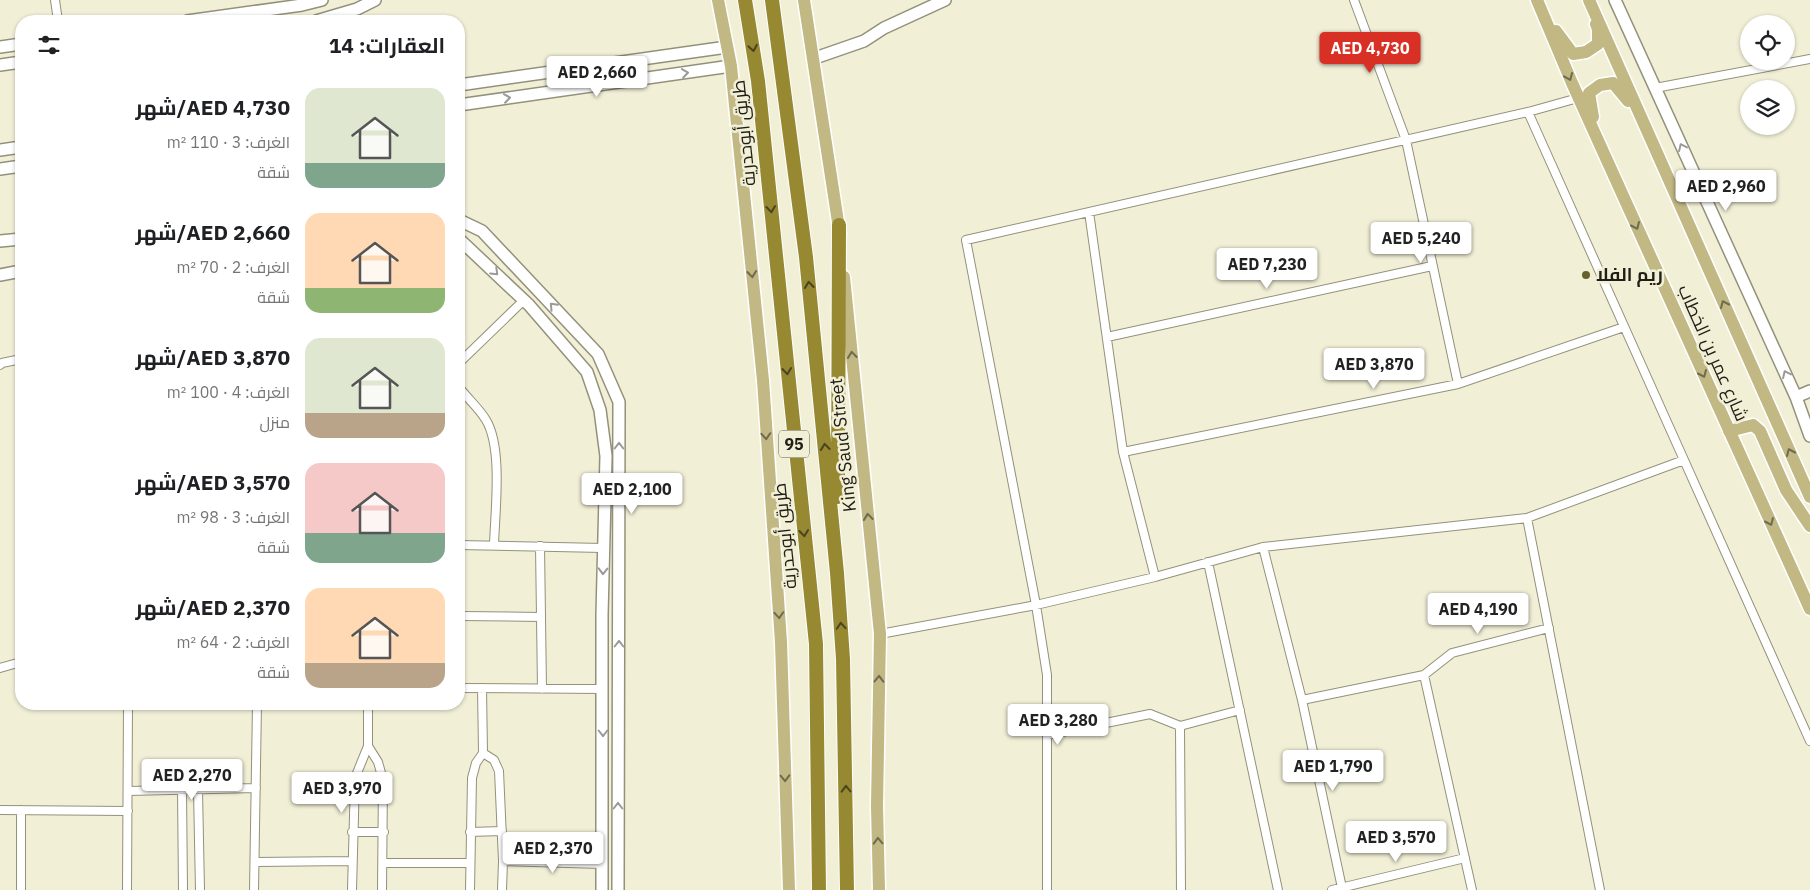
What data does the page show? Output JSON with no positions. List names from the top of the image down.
{
  "streets": {
    "highway": ["طريق أبوحدرية", "95"],
    "main road": ["شارع عمر بن الخطاب", "King Saud Street"]
  },
  "places": ["ريم الفلا"],
  "page": {
    "heading": "العقارات: 14",
    "price": [
      "AED 4,730",
      "AED 2,660",
      "AED 2,960",
      "AED 5,240",
      "AED 7,230",
      "AED 3,870",
      "AED 2,100",
      "AED 4,190",
      "AED 3,280",
      "AED 1,790",
      "AED 2,270",
      "AED 3,970",
      "AED 3,570",
      "AED 2,370"
    ],
    "list": [
      {
        "name": "AED 4,730/شهر",
        "note": "الغرف: 3 · 110 m² · شقة"
      },
      {
        "name": "AED 2,660/شهر",
        "note": "الغرف: 2 · 70 m² · شقة"
      },
      {
        "name": "AED 3,870/شهر",
        "note": "الغرف: 4 · 100 m² · منزل"
      },
      {
        "name": "AED 3,570/شهر",
        "note": "الغرف: 3 · 98 m² · شقة"
      },
      {
        "name": "AED 2,370/شهر",
        "note": "الغرف: 2 · 64 m² · شقة"
      }
    ]
  }
}
